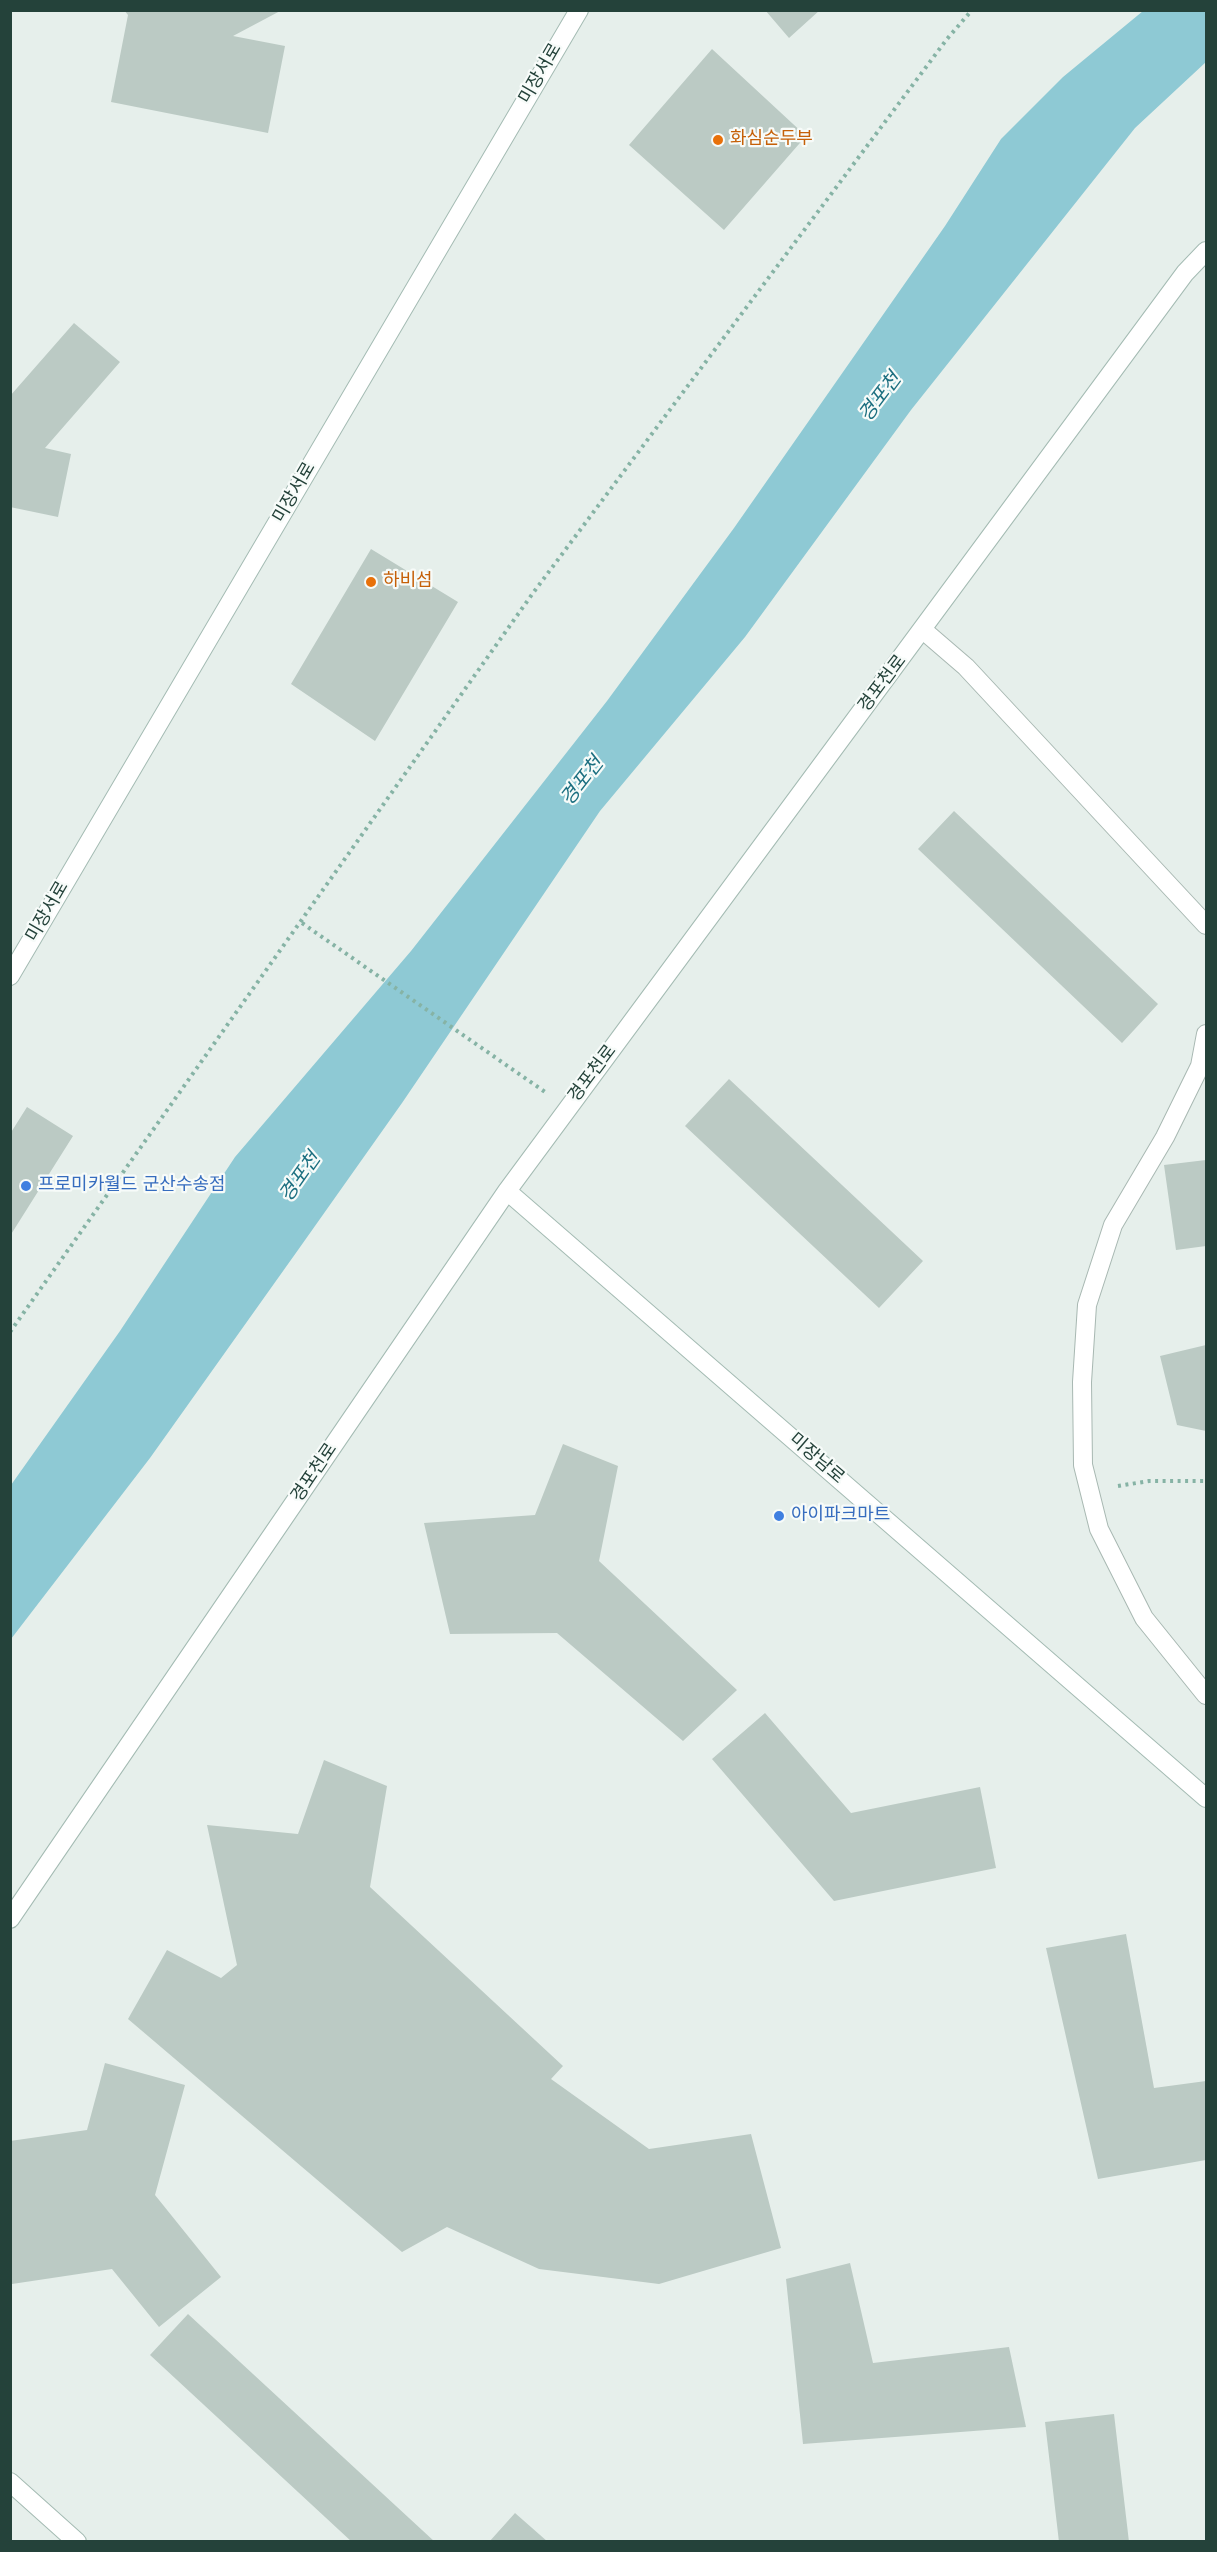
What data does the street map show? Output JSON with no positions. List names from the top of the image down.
{
  "streets": {
    "street": ["미장서로", "경포천로", "미장남로"]
  },
  "crossings": [
    ["경포천로", "미장남로"]
  ],
  "water": ["경포천"],
  "places": [
    "화심순두부",
    "하비섬",
    "프로미카월드 군산수송점",
    "아이파크마트"
  ]
}
